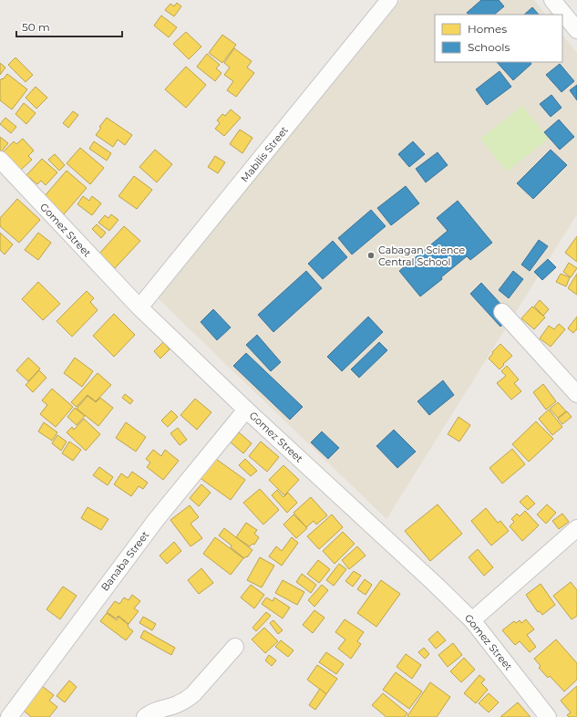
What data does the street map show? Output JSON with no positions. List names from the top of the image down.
{
  "streets": {
    "street": ["Mabilis Street", "Gomez Street", "Banaba Street"]
  },
  "crossings": [
    ["Mabilis Street", "Gomez Street"],
    ["Gomez Street", "Banaba Street"]
  ],
  "places": ["Cabagan Science Central School"],
  "legend": ["Homes", "Schools"],
  "scale_bar": "50 m"
}
